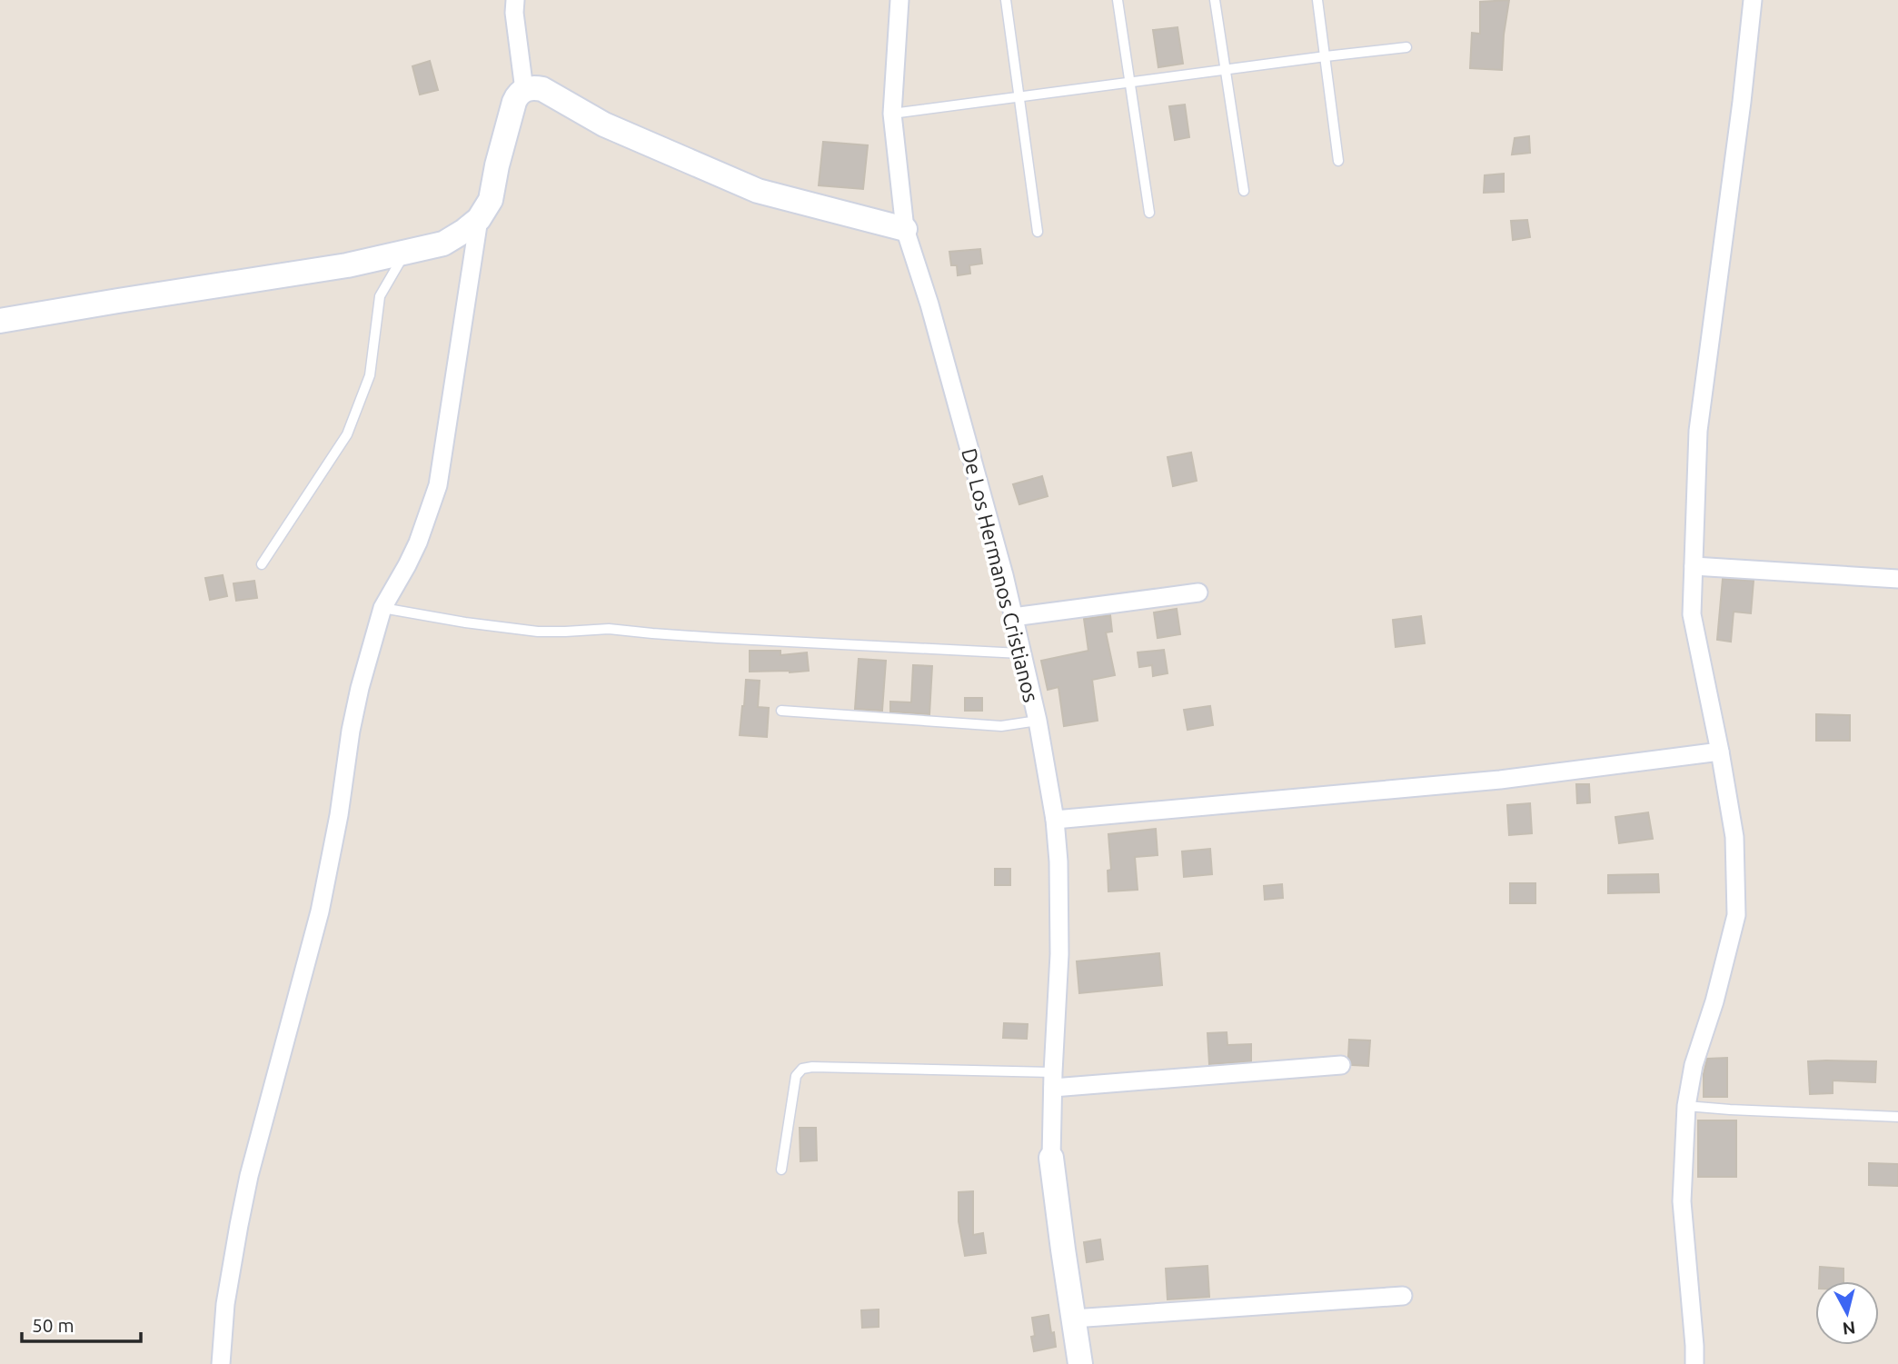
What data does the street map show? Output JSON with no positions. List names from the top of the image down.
{
  "streets": {
    "street": ["De Los Hermanos Cristianos"]
  },
  "scale_bar": "50 m",
  "north": "bottom"
}
